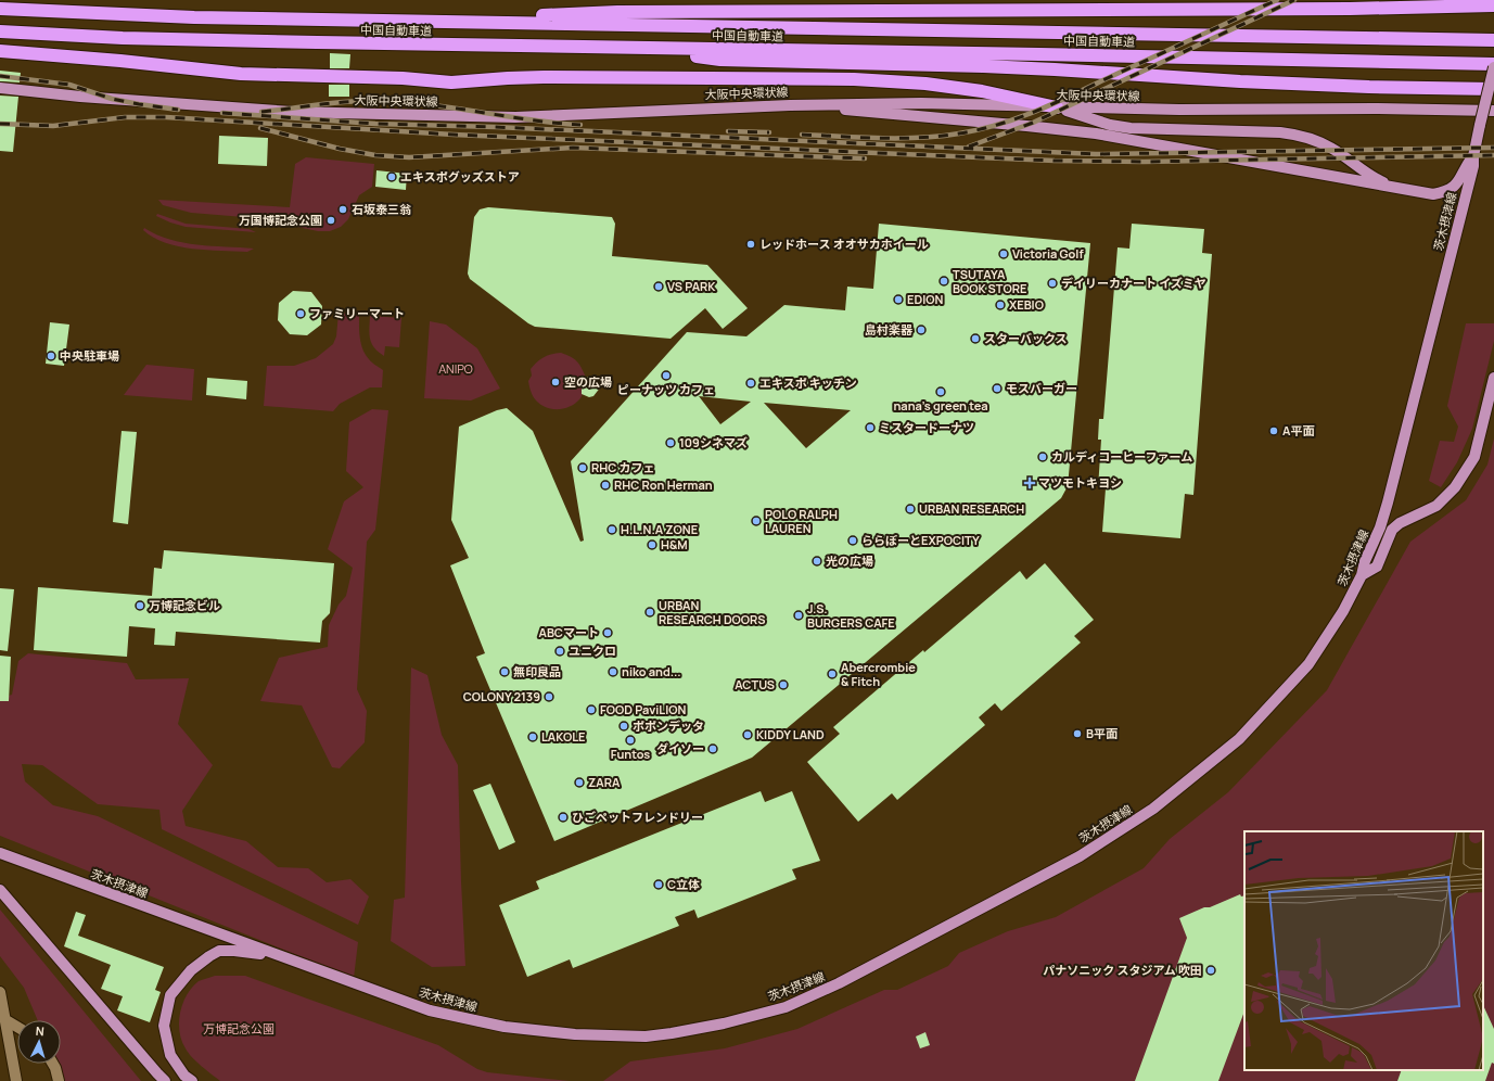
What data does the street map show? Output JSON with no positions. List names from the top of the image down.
{
  "streets": {
    "highway": ["中国自動車道"],
    "main road": ["大阪中央環状線", "茨木摂津線"]
  },
  "parks": ["ANIPO", "万博記念公園"],
  "places": {
    "other": [
      "エキスポグッズストア",
      "石坂泰三翁",
      "万国博記念公園",
      "レッドホース オオサカホイール",
      "Victoria Golf",
      "TSUTAYA BOOK STORE",
      "デイリーカナート イズミヤ",
      "VS PARK",
      "EDION",
      "XEBIO",
      "ファミリーマート",
      "島村楽器",
      "スターバックス",
      "中央駐車場",
      "ピーナッツ カフェ",
      "空の広場",
      "エキスポ キッチン",
      "モスバーガー",
      "nana's green tea",
      "ミスタードーナツ",
      "A平面",
      "109シネマズ",
      "カルディコーヒーファーム",
      "RHC カフェ",
      "RHC Ron Herman",
      "URBAN RESEARCH",
      "POLO RALPH LAUREN",
      "H.L.N.A ZONE",
      "ららぽーとEXPOCITY",
      "H&M",
      "光の広場",
      "万博記念ビル",
      "URBAN RESEARCH DOORS",
      "J.S. BURGERS CAFE",
      "ABCマート",
      "ユニクロ",
      "無印良品",
      "niko and...",
      "Abercrombie & Fitch",
      "ACTUS",
      "COLONY 2139",
      "FOOD PaviLION",
      "ポポンデッタ",
      "B平面",
      "KIDDY LAND",
      "LAKOLE",
      "Funtos",
      "ダイソー",
      "ZARA",
      "ひごペットフレンドリー",
      "C立体",
      "パナソニック スタジアム 吹田"
    ],
    "health": ["マツモトキヨシ"]
  },
  "north": "top"
}
